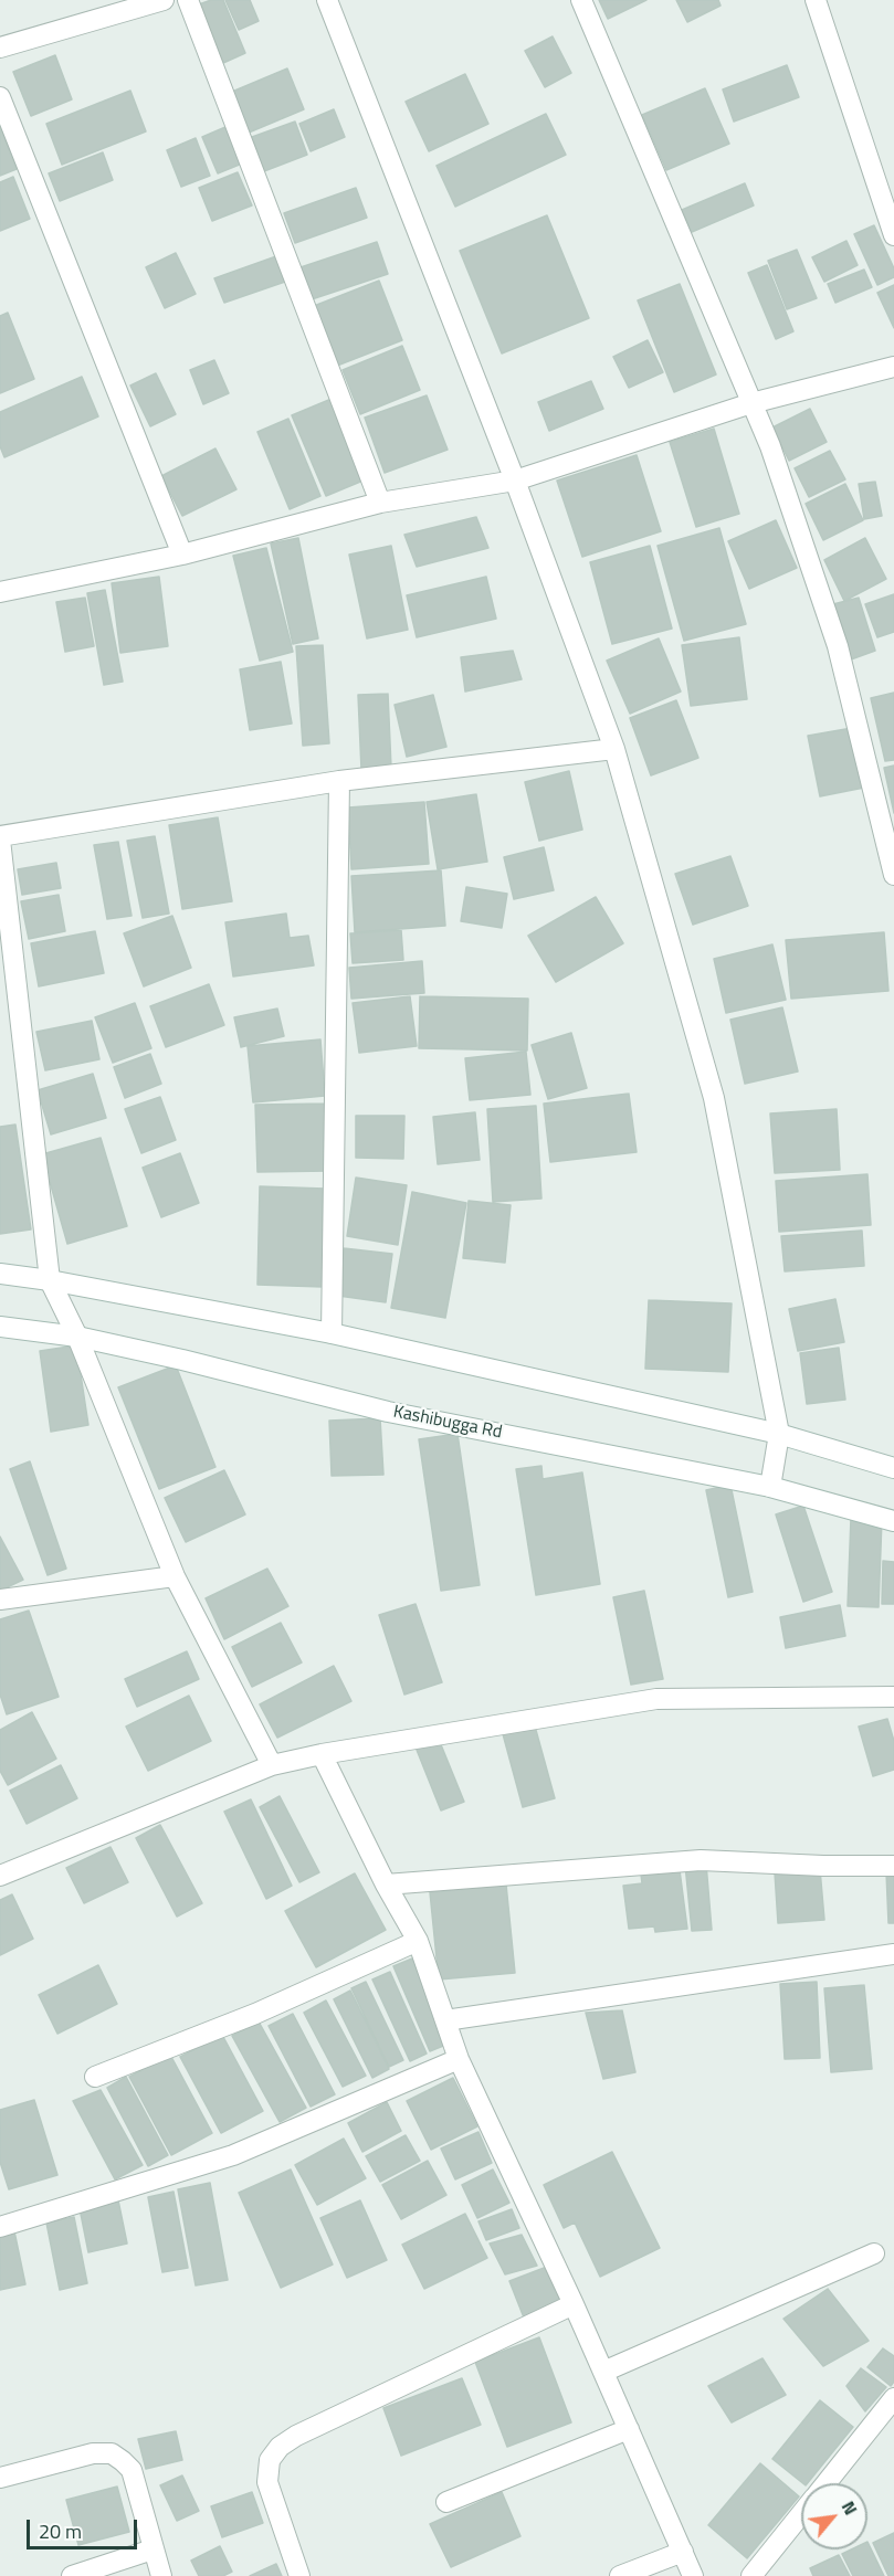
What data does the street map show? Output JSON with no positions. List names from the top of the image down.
{
  "streets": {
    "street": ["Kashibugga Rd"]
  },
  "scale_bar": "20 m",
  "north": "top right"
}
